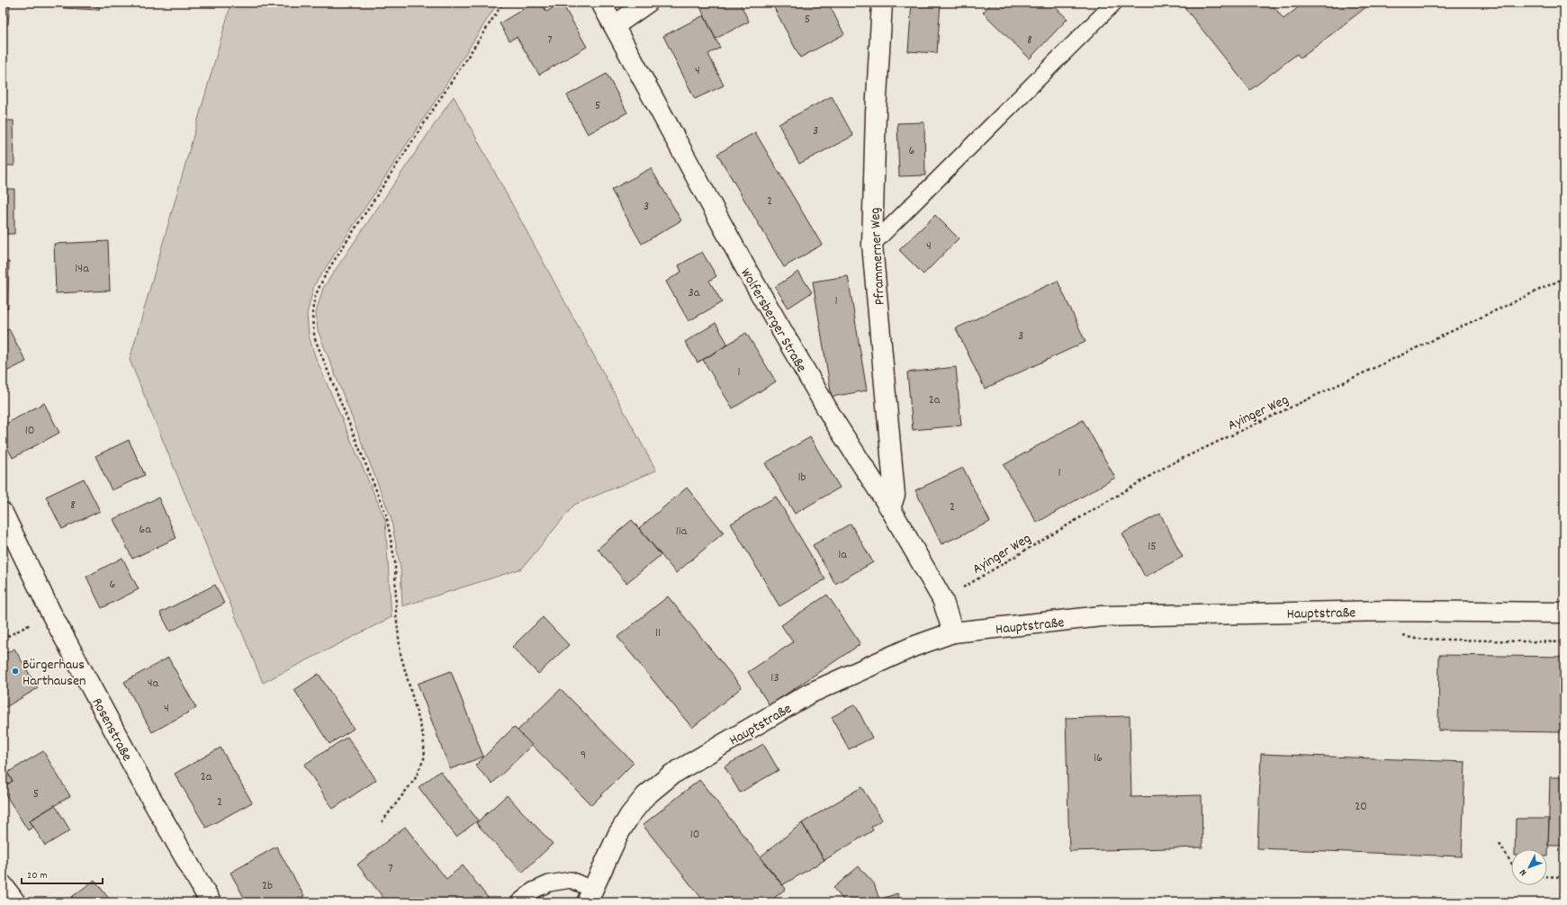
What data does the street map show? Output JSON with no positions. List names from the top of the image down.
{
  "streets": {
    "street": [
      "Pframmerner Weg",
      "Wolfersberger Straße",
      "Hauptstraße",
      "Rosenstraße"
    ],
    "path": ["Ayinger Weg"]
  },
  "crossings": [
    ["Pframmerner Weg", "Wolfersberger Straße"],
    ["Wolfersberger Straße", "Hauptstraße"]
  ],
  "places": ["Bürgerhaus Harthausen"],
  "house_numbers": [
    "5",
    "7",
    "8",
    "4",
    "5",
    "3",
    "6",
    "2",
    "3",
    "4",
    "14a",
    "3a",
    "1",
    "3",
    "1",
    "2a",
    "10",
    "1",
    "1b",
    "8",
    "2",
    "6a",
    "11a",
    "15",
    "1a",
    "6",
    "11",
    "13",
    "4a",
    "4",
    "9",
    "16",
    "2a",
    "5",
    "2",
    "20",
    "10",
    "7",
    "2b"
  ],
  "scale_bar": "20 m",
  "north": "bottom left"
}
